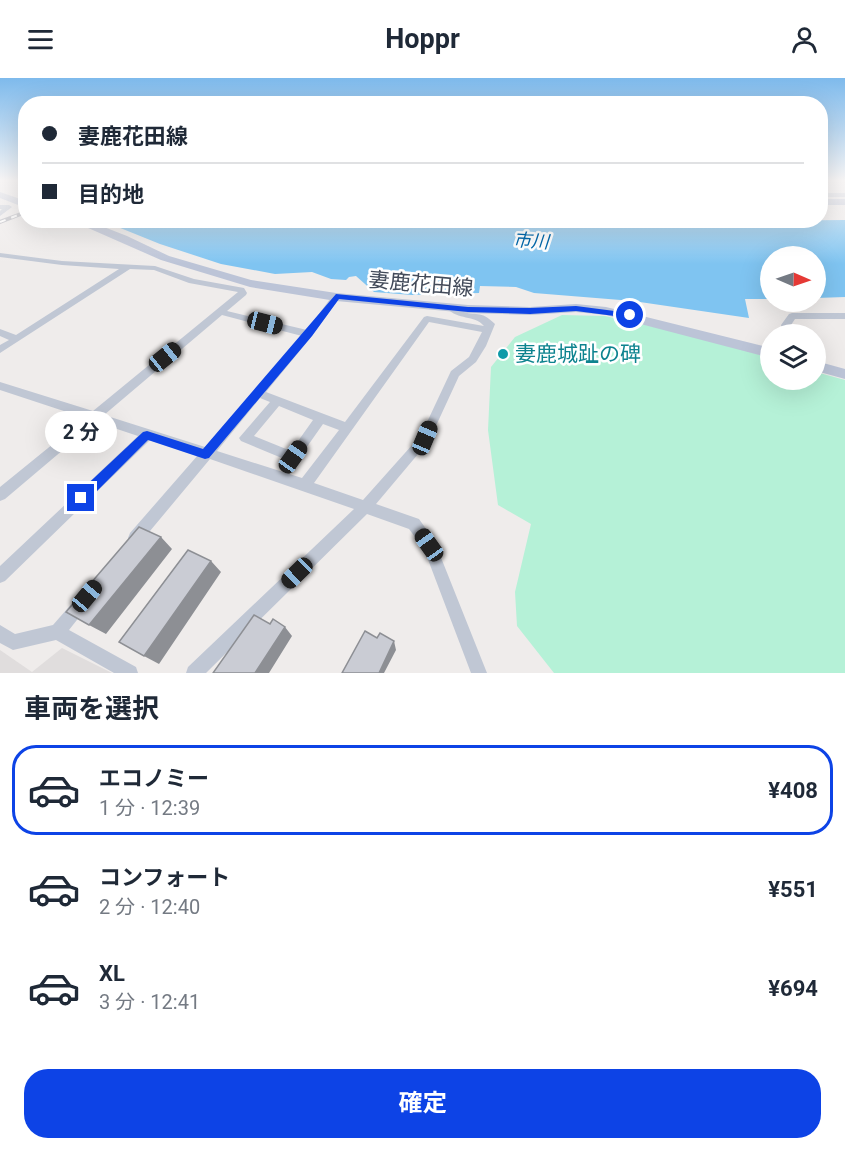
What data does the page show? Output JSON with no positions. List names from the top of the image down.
{
  "streets": {
    "main road": ["妻鹿花田線"]
  },
  "water": ["市川"],
  "places": ["妻鹿城趾の碑"],
  "north": "right",
  "page": {
    "header": "Hoppr",
    "banner": ["妻鹿花田線", "目的地"],
    "bubble": "2 分",
    "heading": "車両を選択",
    "list": [
      {
        "name": "エコノミー",
        "note": "1 分 · 12:39",
        "value": "¥408"
      },
      {
        "name": "コンフォート",
        "note": "2 分 · 12:40",
        "value": "¥551"
      },
      {
        "name": "XL",
        "note": "3 分 · 12:41",
        "value": "¥694"
      }
    ],
    "buttons": "確定"
  }
}
